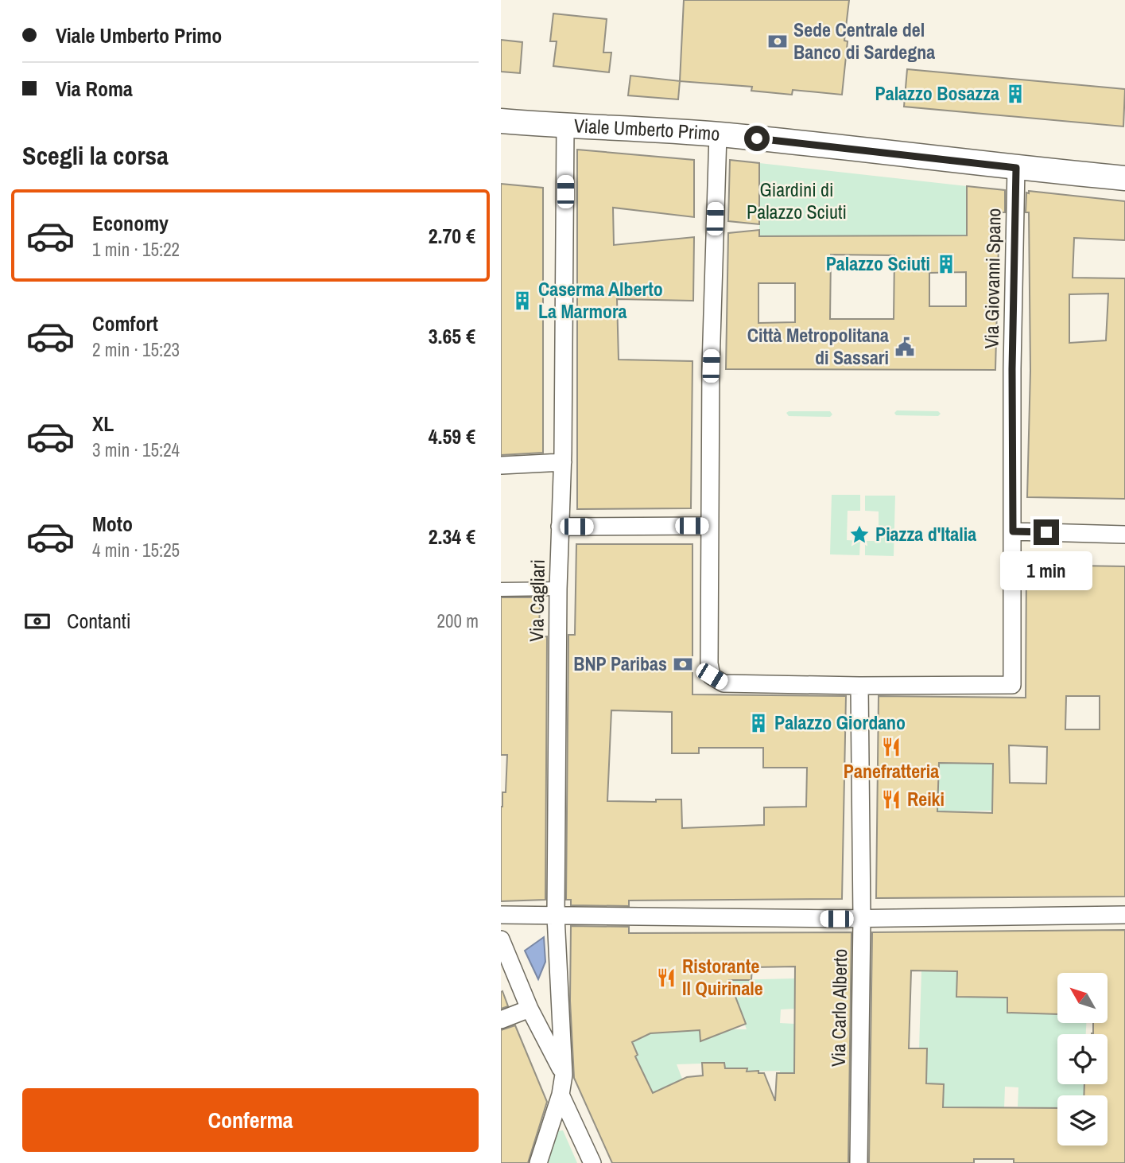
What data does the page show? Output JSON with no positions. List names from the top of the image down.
{
  "streets": {
    "main road": ["Viale Umberto Primo"],
    "street": ["Via Giovanni Spano", "Via Cagliari", "Via Carlo Alberto"]
  },
  "crossings": [
    ["Viale Umberto Primo", "Via Giovanni Spano"],
    ["Viale Umberto Primo", "Via Cagliari"]
  ],
  "parks": ["Giardini di Palazzo Sciuti"],
  "places": {
    "bank": ["Sede Centrale del Banco di Sardegna", "BNP Paribas"],
    "building": [
      "Palazzo Bosazza",
      "Palazzo Sciuti",
      "Caserma Alberto La Marmora",
      "Palazzo Giordano"
    ],
    "public building": ["Città Metropolitana di Sassari"],
    "place": ["Piazza d'Italia"],
    "restaurant": ["Panefratteria", "Reiki", "Ristorante Il Quirinale"]
  },
  "north": "top left",
  "page": {
    "banner": ["Viale Umberto Primo", "Via Roma"],
    "heading": "Scegli la corsa",
    "list": [
      {
        "name": "Economy",
        "note": "1 min · 15:22",
        "value": "2.70 €"
      },
      {
        "name": "Comfort",
        "note": "2 min · 15:23",
        "value": "3.65 €"
      },
      {
        "name": "XL",
        "note": "3 min · 15:24",
        "value": "4.59 €"
      },
      {
        "name": "Moto",
        "note": "4 min · 15:25",
        "value": "2.34 €"
      }
    ],
    "bubble": "1 min",
    "pay": ["Contanti", "200 m"],
    "buttons": "Conferma"
  }
}
